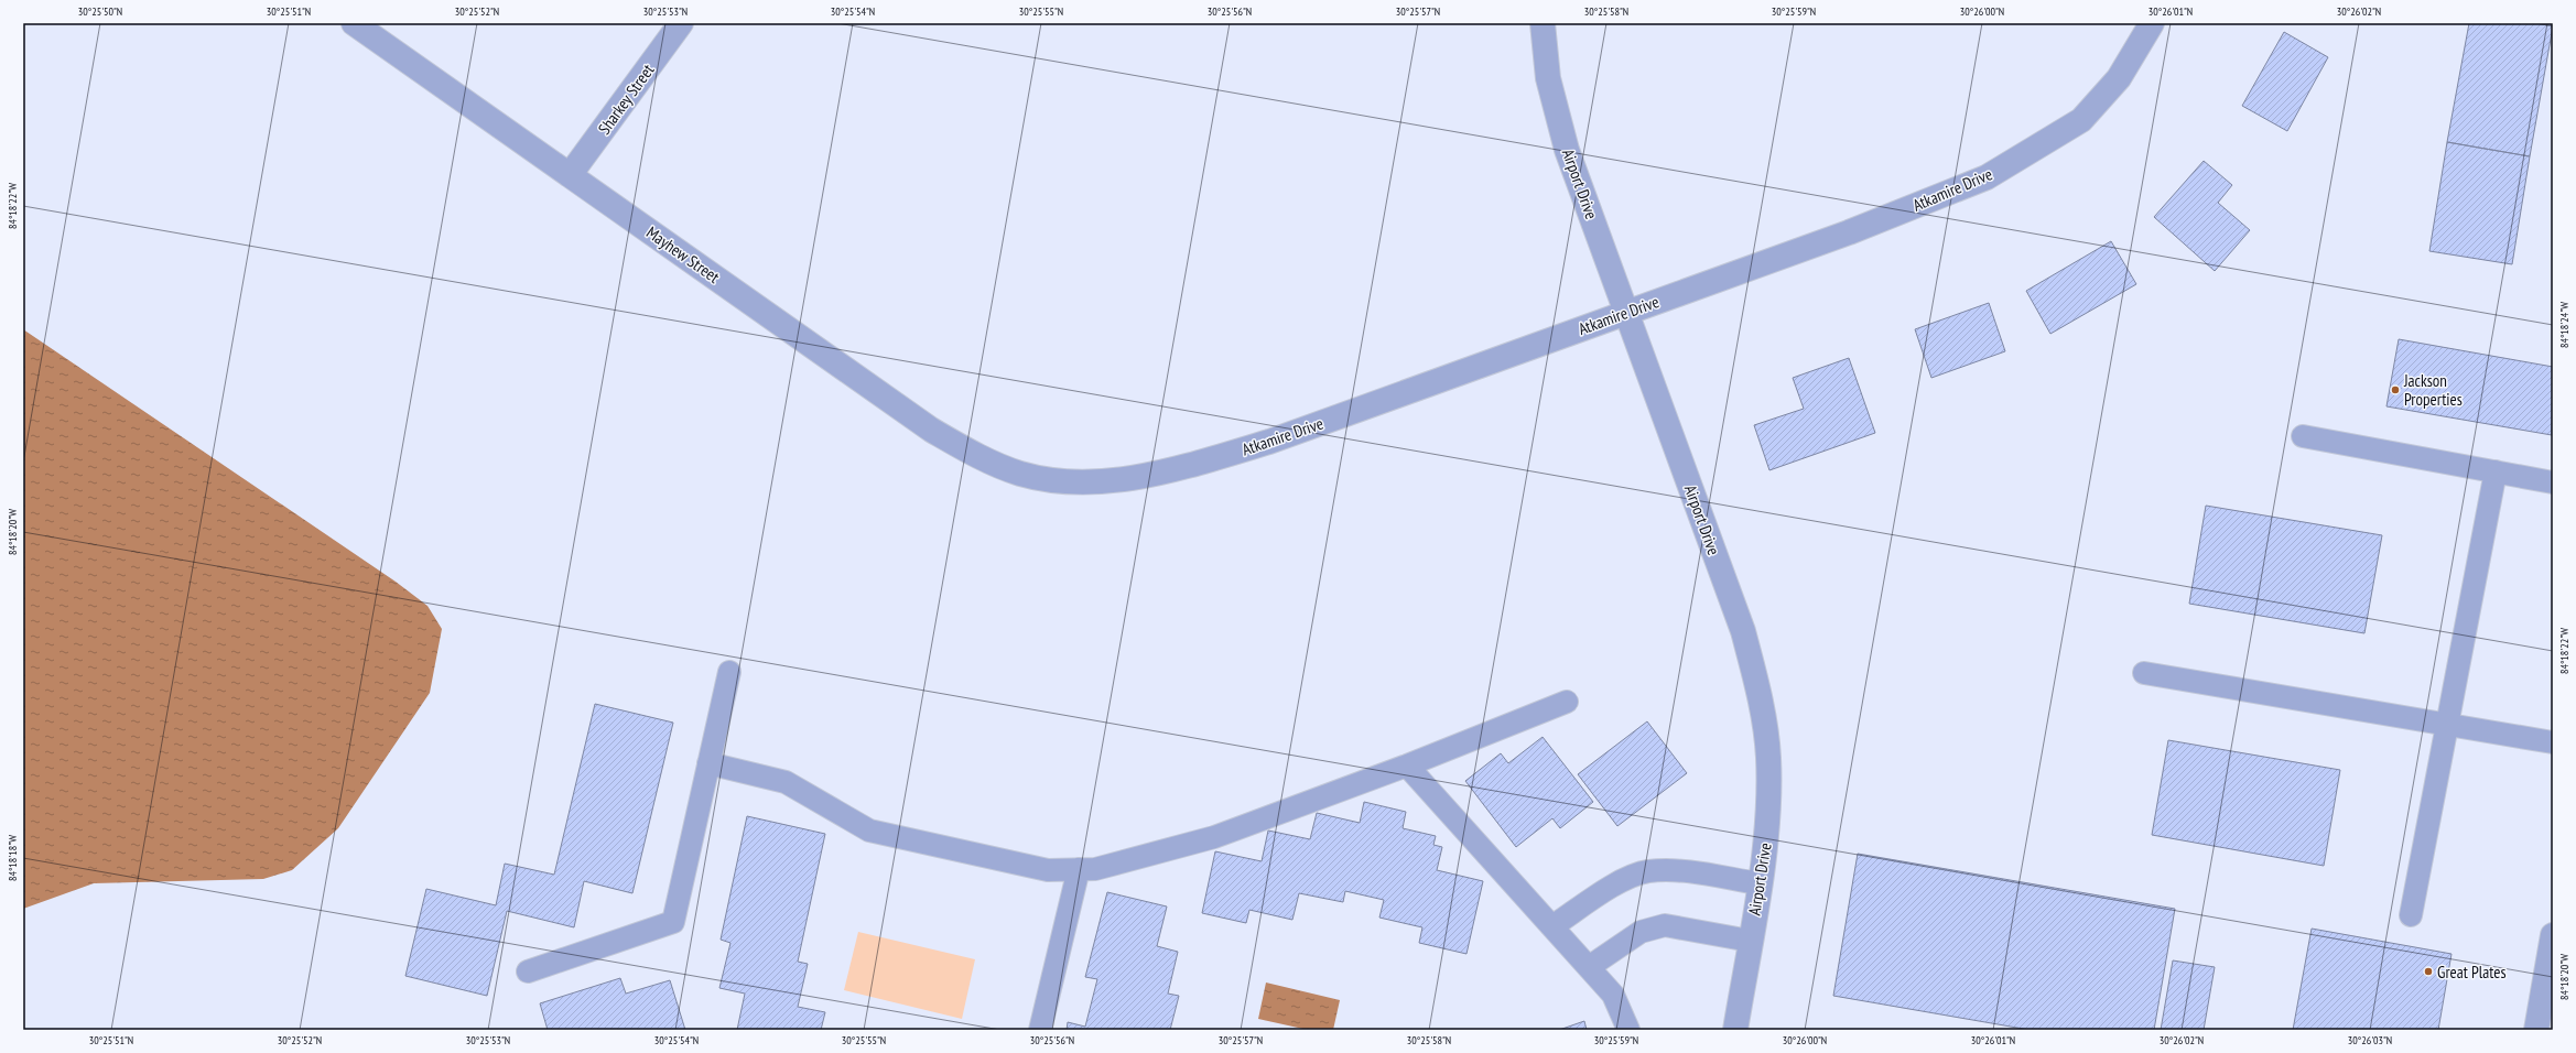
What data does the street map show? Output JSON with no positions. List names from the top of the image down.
{
  "streets": {
    "street": [
      "Sharkey Street",
      "Airport Drive",
      "Atkamire Drive",
      "Mayhew Street"
    ]
  },
  "crossings": [
    ["Sharkey Street", "Mayhew Street"],
    ["Airport Drive", "Atkamire Drive"],
    ["Atkamire Drive", "Mayhew Street"]
  ],
  "places": ["Jackson Properties", "Great Plates"],
  "coordinates": [
    "30°25'50\"N",
    "30°25'51\"N",
    "30°25'52\"N",
    "30°25'53\"N",
    "30°25'54\"N",
    "30°25'55\"N",
    "30°25'56\"N",
    "30°25'57\"N",
    "30°25'58\"N",
    "30°25'59\"N",
    "30°26'00\"N",
    "30°26'01\"N",
    "30°26'02\"N",
    "84°18'22\"W",
    "84°18'24\"W",
    "84°18'20\"W",
    "84°18'18\"W",
    "30°26'03\"N"
  ]
}
